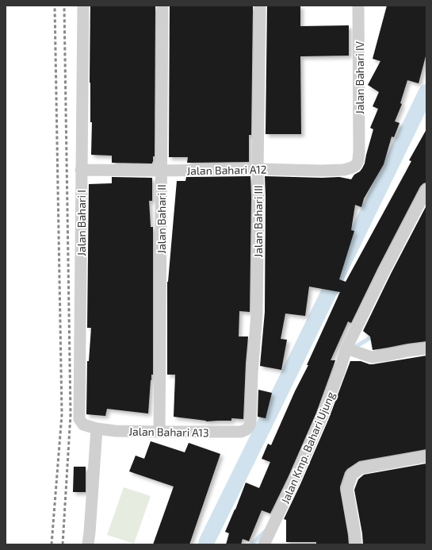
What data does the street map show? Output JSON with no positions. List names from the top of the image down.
{
  "streets": {
    "street": [
      "Jalan Bahari IV",
      "Jalan Bahari A12",
      "Jalan Bahari II",
      "Jalan Bahari III",
      "Jalan Bahari I",
      "Jalan Bahari A13",
      "Jalan Kmp. Bahari Ujung"
    ]
  },
  "crossings": [
    ["Jalan Bahari IV", "Jalan Bahari A12"],
    ["Jalan Bahari A12", "Jalan Bahari II"],
    ["Jalan Bahari A12", "Jalan Bahari III"],
    ["Jalan Bahari A12", "Jalan Bahari I"],
    ["Jalan Bahari II", "Jalan Bahari A13"],
    ["Jalan Bahari III", "Jalan Bahari A13"],
    ["Jalan Bahari I", "Jalan Bahari A13"]
  ]
}
